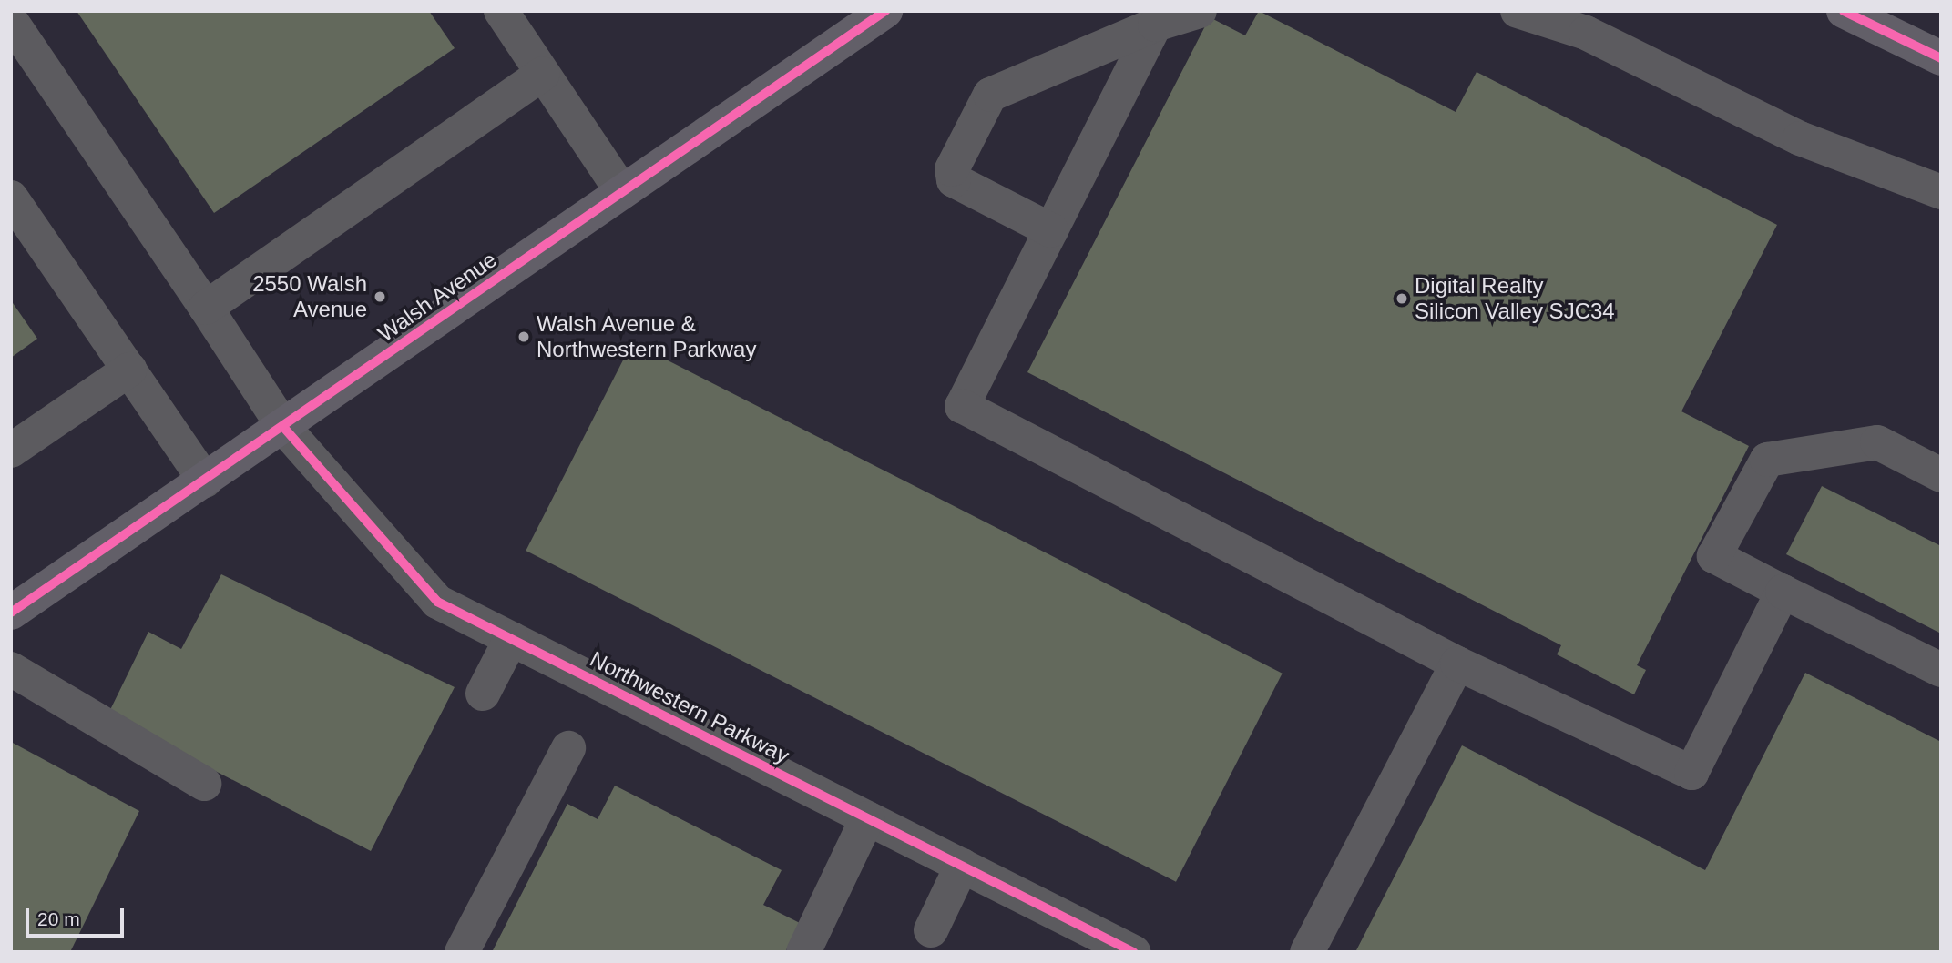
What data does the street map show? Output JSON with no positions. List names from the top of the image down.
{
  "streets": {
    "main road": ["Walsh Avenue"],
    "street": ["Northwestern Parkway"]
  },
  "crossings": [
    ["Walsh Avenue", "Northwestern Parkway"]
  ],
  "places": ["2550 Walsh Avenue", "Digital Realty Silicon Valley SJC34", "Walsh Avenue & Northwestern Parkway"],
  "scale_bar": "20 m"
}
